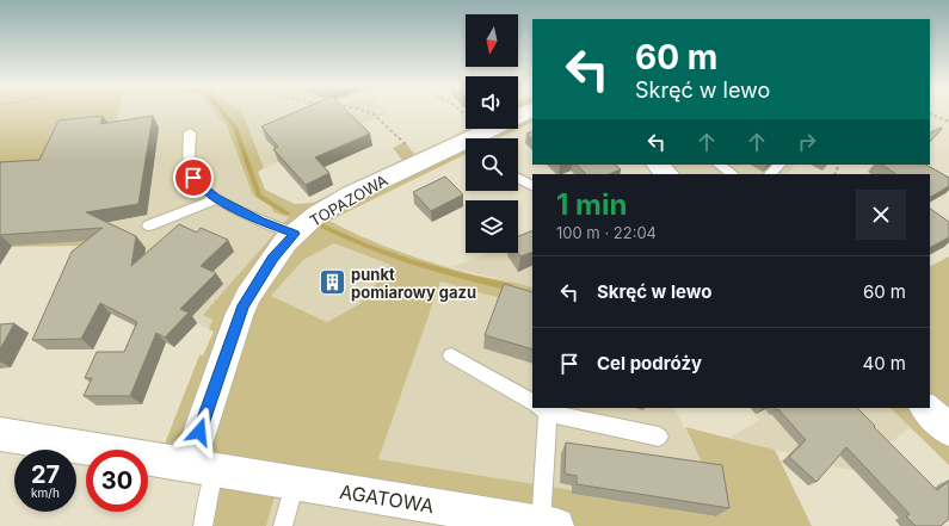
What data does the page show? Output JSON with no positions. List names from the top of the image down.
{
  "streets": {
    "street": ["TOPAZOWA", "AGATOWA"]
  },
  "crossings": [
    ["TOPAZOWA", "AGATOWA"]
  ],
  "places": {
    "building": ["punkt pomiarowy gazu"]
  },
  "north": "bottom",
  "page": {
    "turn": ["60 m", "Skręć w lewo"],
    "heading": ["1 min", "100 m · 22:04"],
    "list": [
      {
        "name": "Skręć w lewo",
        "value": "60 m"
      },
      {
        "name": "Cel podróży",
        "value": "40 m"
      }
    ],
    "speed": "27 km/h",
    "limit": "30"
  }
}
